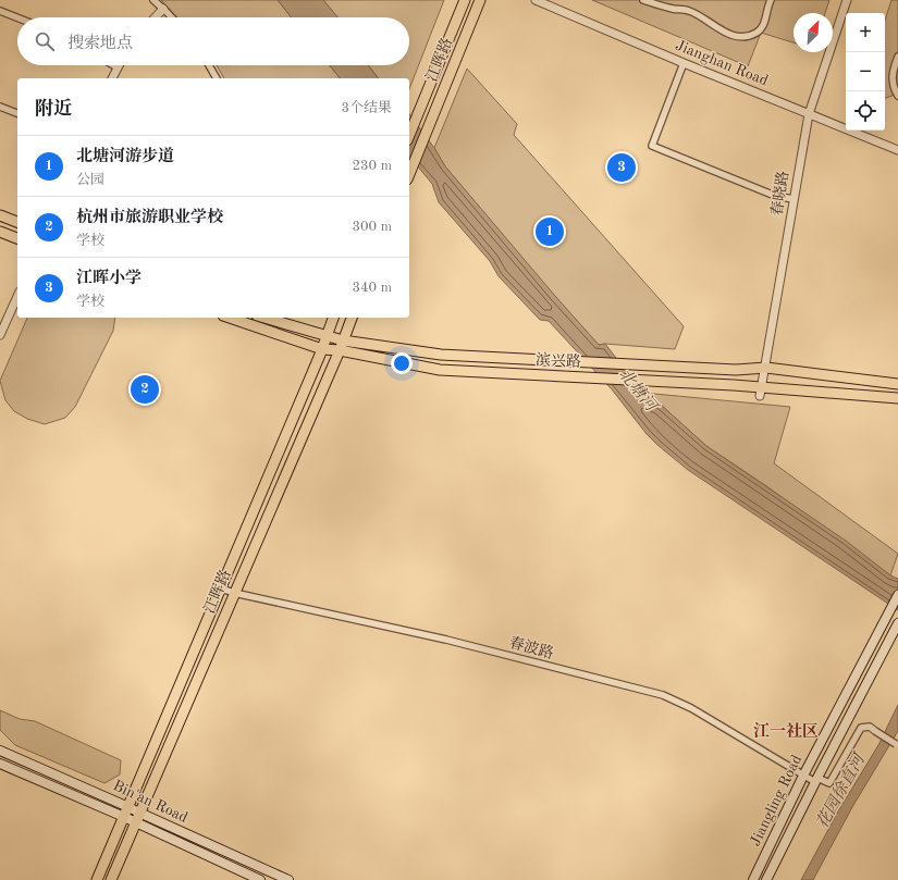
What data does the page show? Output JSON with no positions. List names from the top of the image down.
{
  "streets": {
    "main road": [
      "江晖路",
      "滨兴路",
      "Jiangling Road",
      "Bin'an Road"
    ],
    "street": ["Jianghan Road", "春晓路", "春波路"]
  },
  "crossings": [
    ["江晖路", "滨兴路"],
    ["江晖路", "春波路"],
    ["江晖路", "Bin'an Road"],
    ["Jianghan Road", "春晓路"],
    ["春晓路", "滨兴路"],
    ["春波路", "Jiangling Road"]
  ],
  "districts": ["江一社区"],
  "water": ["北塘河", "花园徐直河"],
  "north": "top right",
  "page": {
    "map_buttons": ["+", "−"],
    "search": "搜索地点",
    "heading": ["附近", "3个结果"],
    "list": [
      {
        "mark": "1",
        "name": "北塘河游步道",
        "note": "公园",
        "value": "230 m"
      },
      {
        "mark": "2",
        "name": "杭州市旅游职业学校",
        "note": "学校",
        "value": "300 m"
      },
      {
        "mark": "3",
        "name": "江晖小学",
        "note": "学校",
        "value": "340 m"
      }
    ],
    "pins": ["3", "1", "2"]
  }
}
